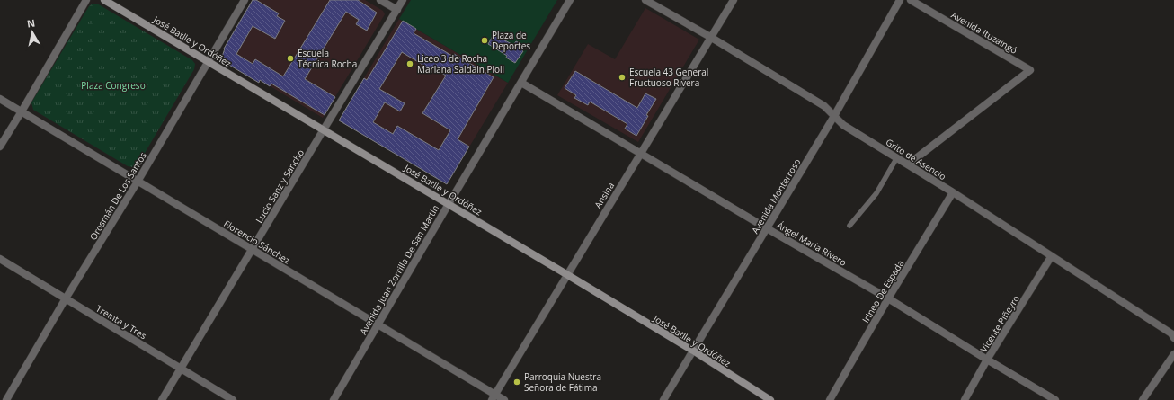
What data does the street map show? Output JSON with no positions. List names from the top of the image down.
{
  "streets": {
    "main road": ["José Batlle y Ordóñez"],
    "street": [
      "Avenida Ituzaingó",
      "Grito de Asencio",
      "Lucio Sanz y Sancho",
      "Ansina",
      "Orosmán De Los Santos",
      "Avenida Monterroso",
      "Florencio Sánchez",
      "Ángel María Rivero",
      "Avenida Juan Zorrilla De San Martín",
      "Irineo De Espada",
      "Treinta y Tres",
      "Vicente Piñeyro"
    ]
  },
  "crossings": [
    ["Avenida Ituzaingó", "Grito de Asencio"],
    ["José Batlle y Ordóñez", "Lucio Sanz y Sancho"],
    ["José Batlle y Ordóñez", "Ansina"],
    ["José Batlle y Ordóñez", "Orosmán De Los Santos"],
    ["José Batlle y Ordóñez", "Avenida Monterroso"],
    ["José Batlle y Ordóñez", "Avenida Juan Zorrilla De San Martín"],
    ["Grito de Asencio", "Ansina"],
    ["Grito de Asencio", "Avenida Monterroso"],
    ["Grito de Asencio", "Irineo De Espada"],
    ["Grito de Asencio", "Vicente Piñeyro"],
    ["Lucio Sanz y Sancho", "Florencio Sánchez"],
    ["Lucio Sanz y Sancho", "Treinta y Tres"],
    ["Ansina", "Florencio Sánchez"],
    ["Ansina", "Ángel María Rivero"],
    ["Orosmán De Los Santos", "Florencio Sánchez"],
    ["Orosmán De Los Santos", "Treinta y Tres"],
    ["Avenida Monterroso", "Ángel María Rivero"],
    ["Florencio Sánchez", "Avenida Juan Zorrilla De San Martín"],
    ["Ángel María Rivero", "Avenida Juan Zorrilla De San Martín"],
    ["Ángel María Rivero", "Irineo De Espada"],
    ["Ángel María Rivero", "Vicente Piñeyro"]
  ],
  "parks": ["Plaza Congreso"],
  "places": [
    "Plaza de Deportes",
    "Escuela Técnica Rocha",
    "Liceo 3 de Rocha Mariana Saldain Pioli",
    "Escuela 43 General Fructuoso Rivera",
    "Parroquia Nuestra Señora de Fátima"
  ],
  "north": "top"
}
